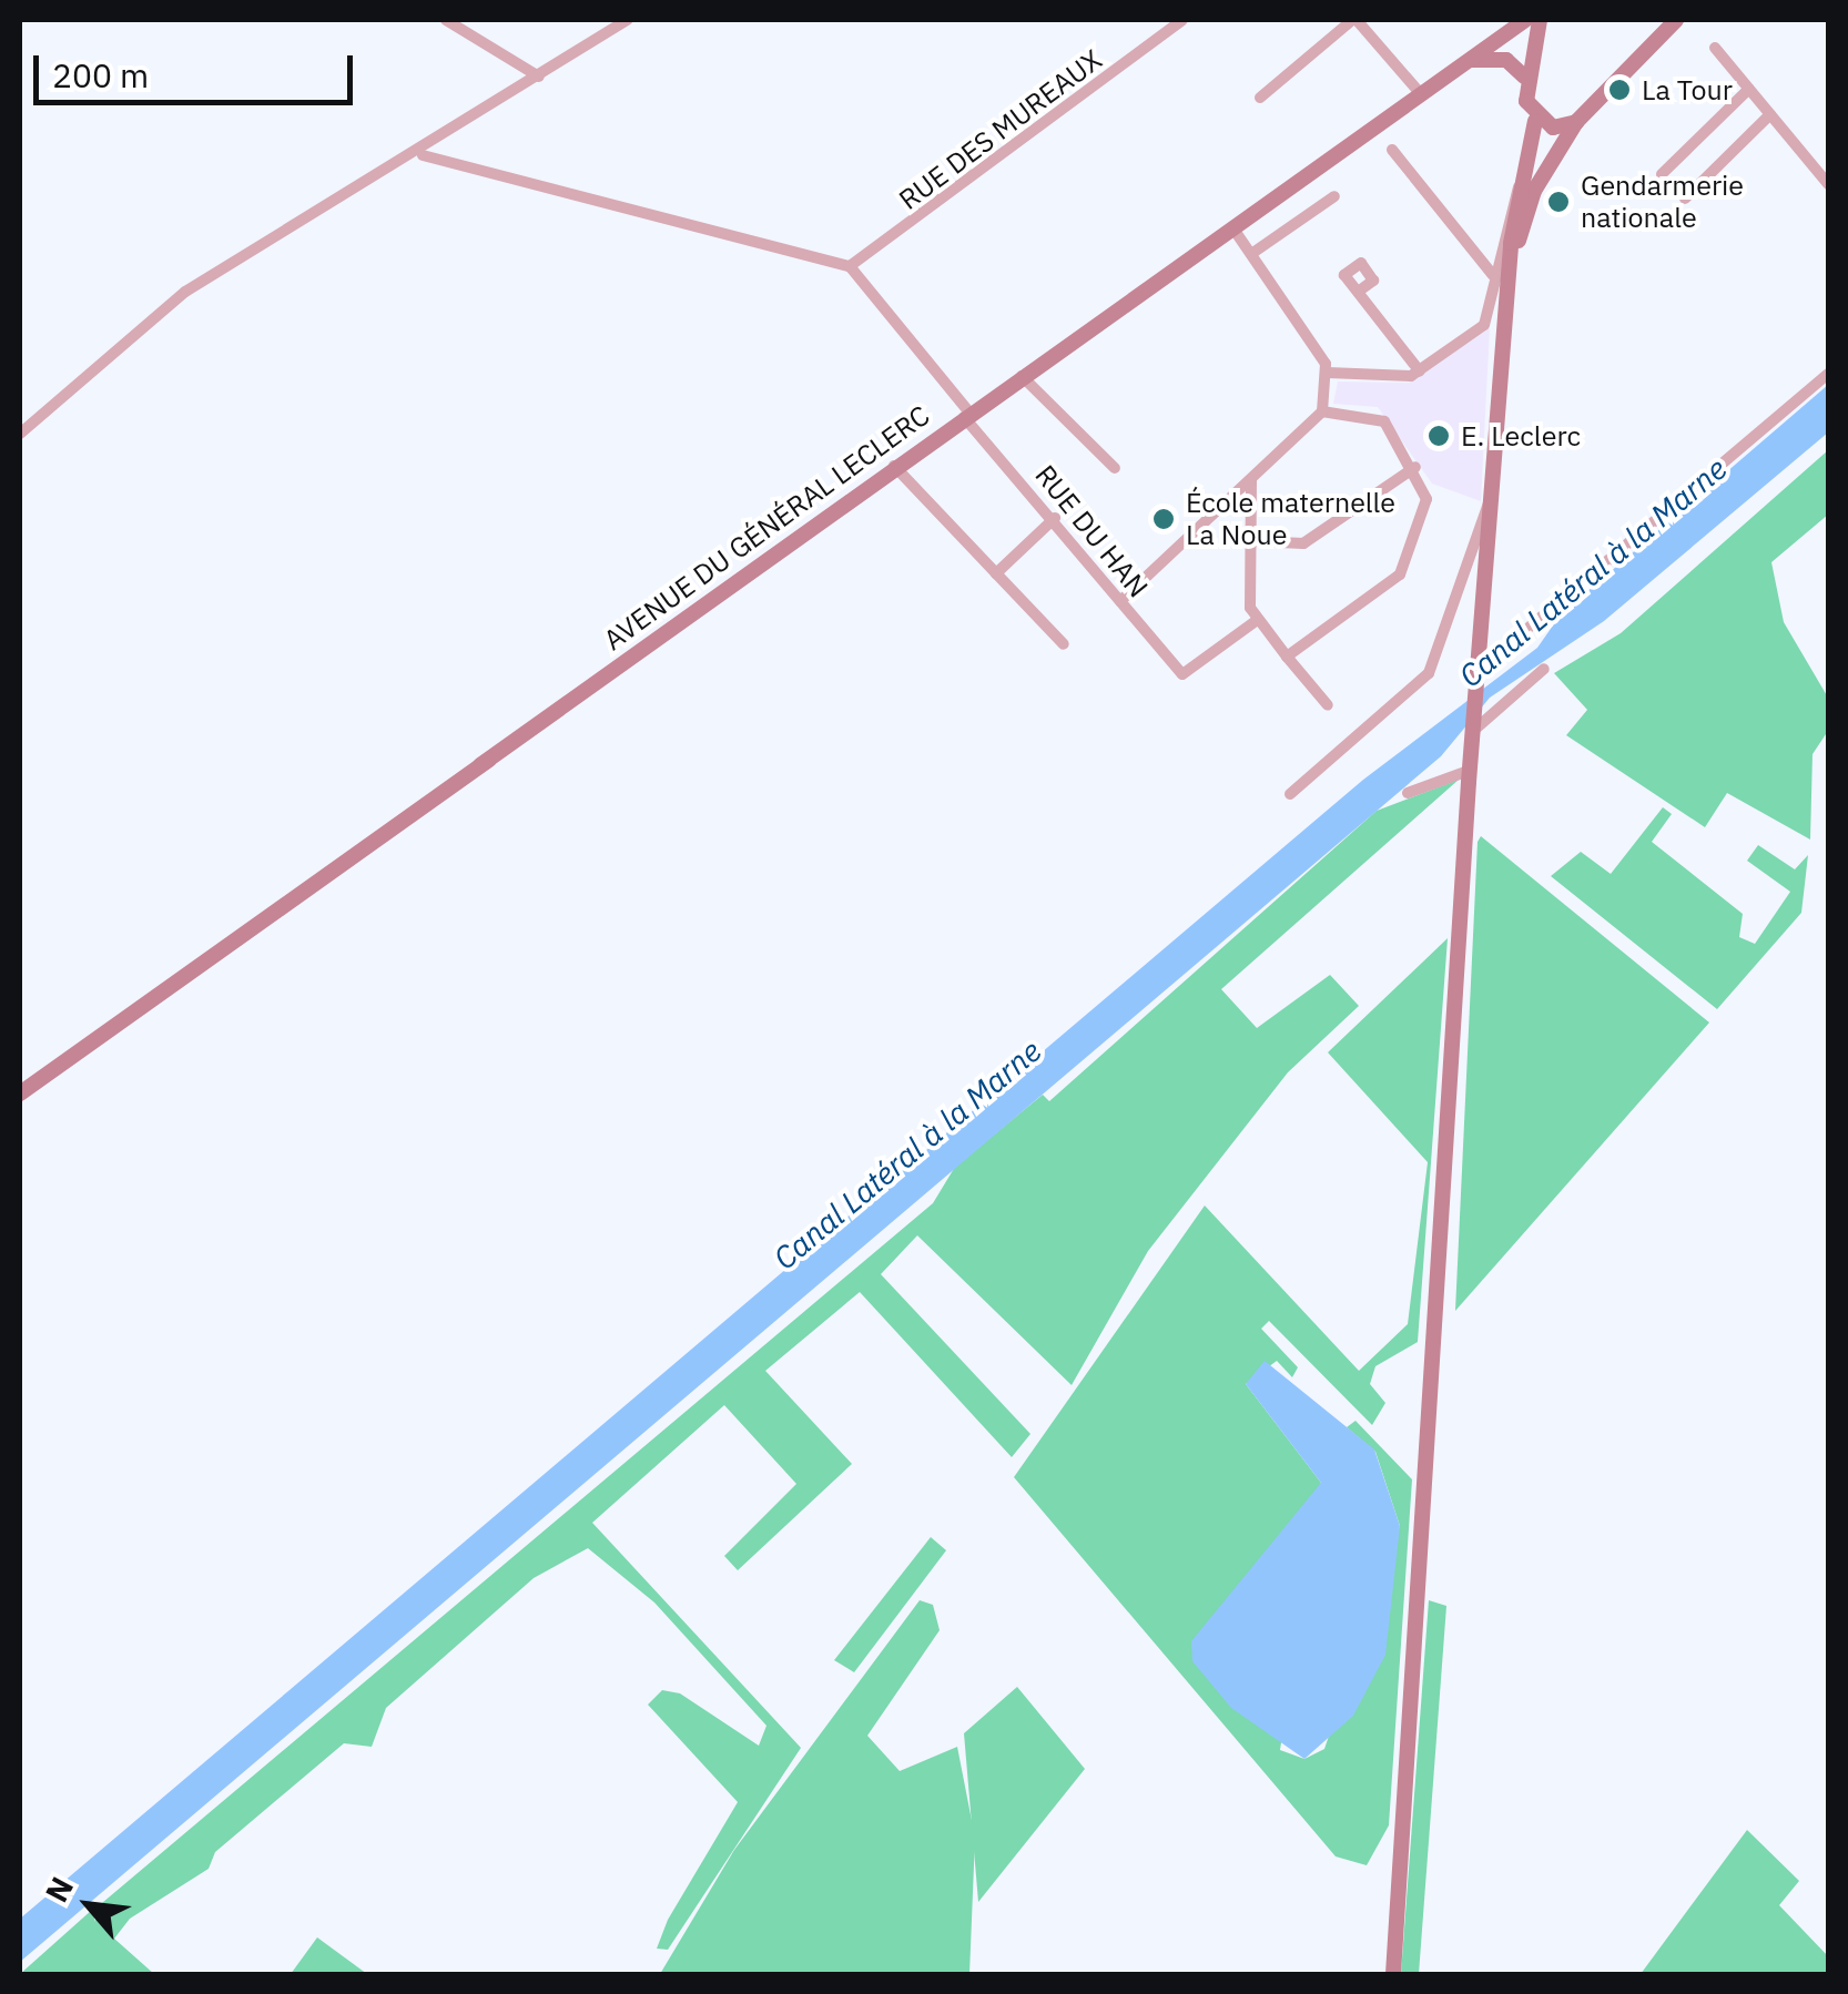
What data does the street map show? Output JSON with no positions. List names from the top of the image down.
{
  "streets": {
    "main road": ["AVENUE DU GÉNÉRAL LECLERC"],
    "street": ["RUE DES MUREAUX", "RUE DU HAN"]
  },
  "crossings": [
    ["RUE DES MUREAUX", "RUE DU HAN"],
    ["AVENUE DU GÉNÉRAL LECLERC", "RUE DU HAN"]
  ],
  "water": ["Canal Latéral à la Marne"],
  "places": [
    "La Tour",
    "Gendarmerie nationale",
    "E. Leclerc",
    "École maternelle La Noue"
  ],
  "scale_bar": "200 m",
  "north": "top left"
}
